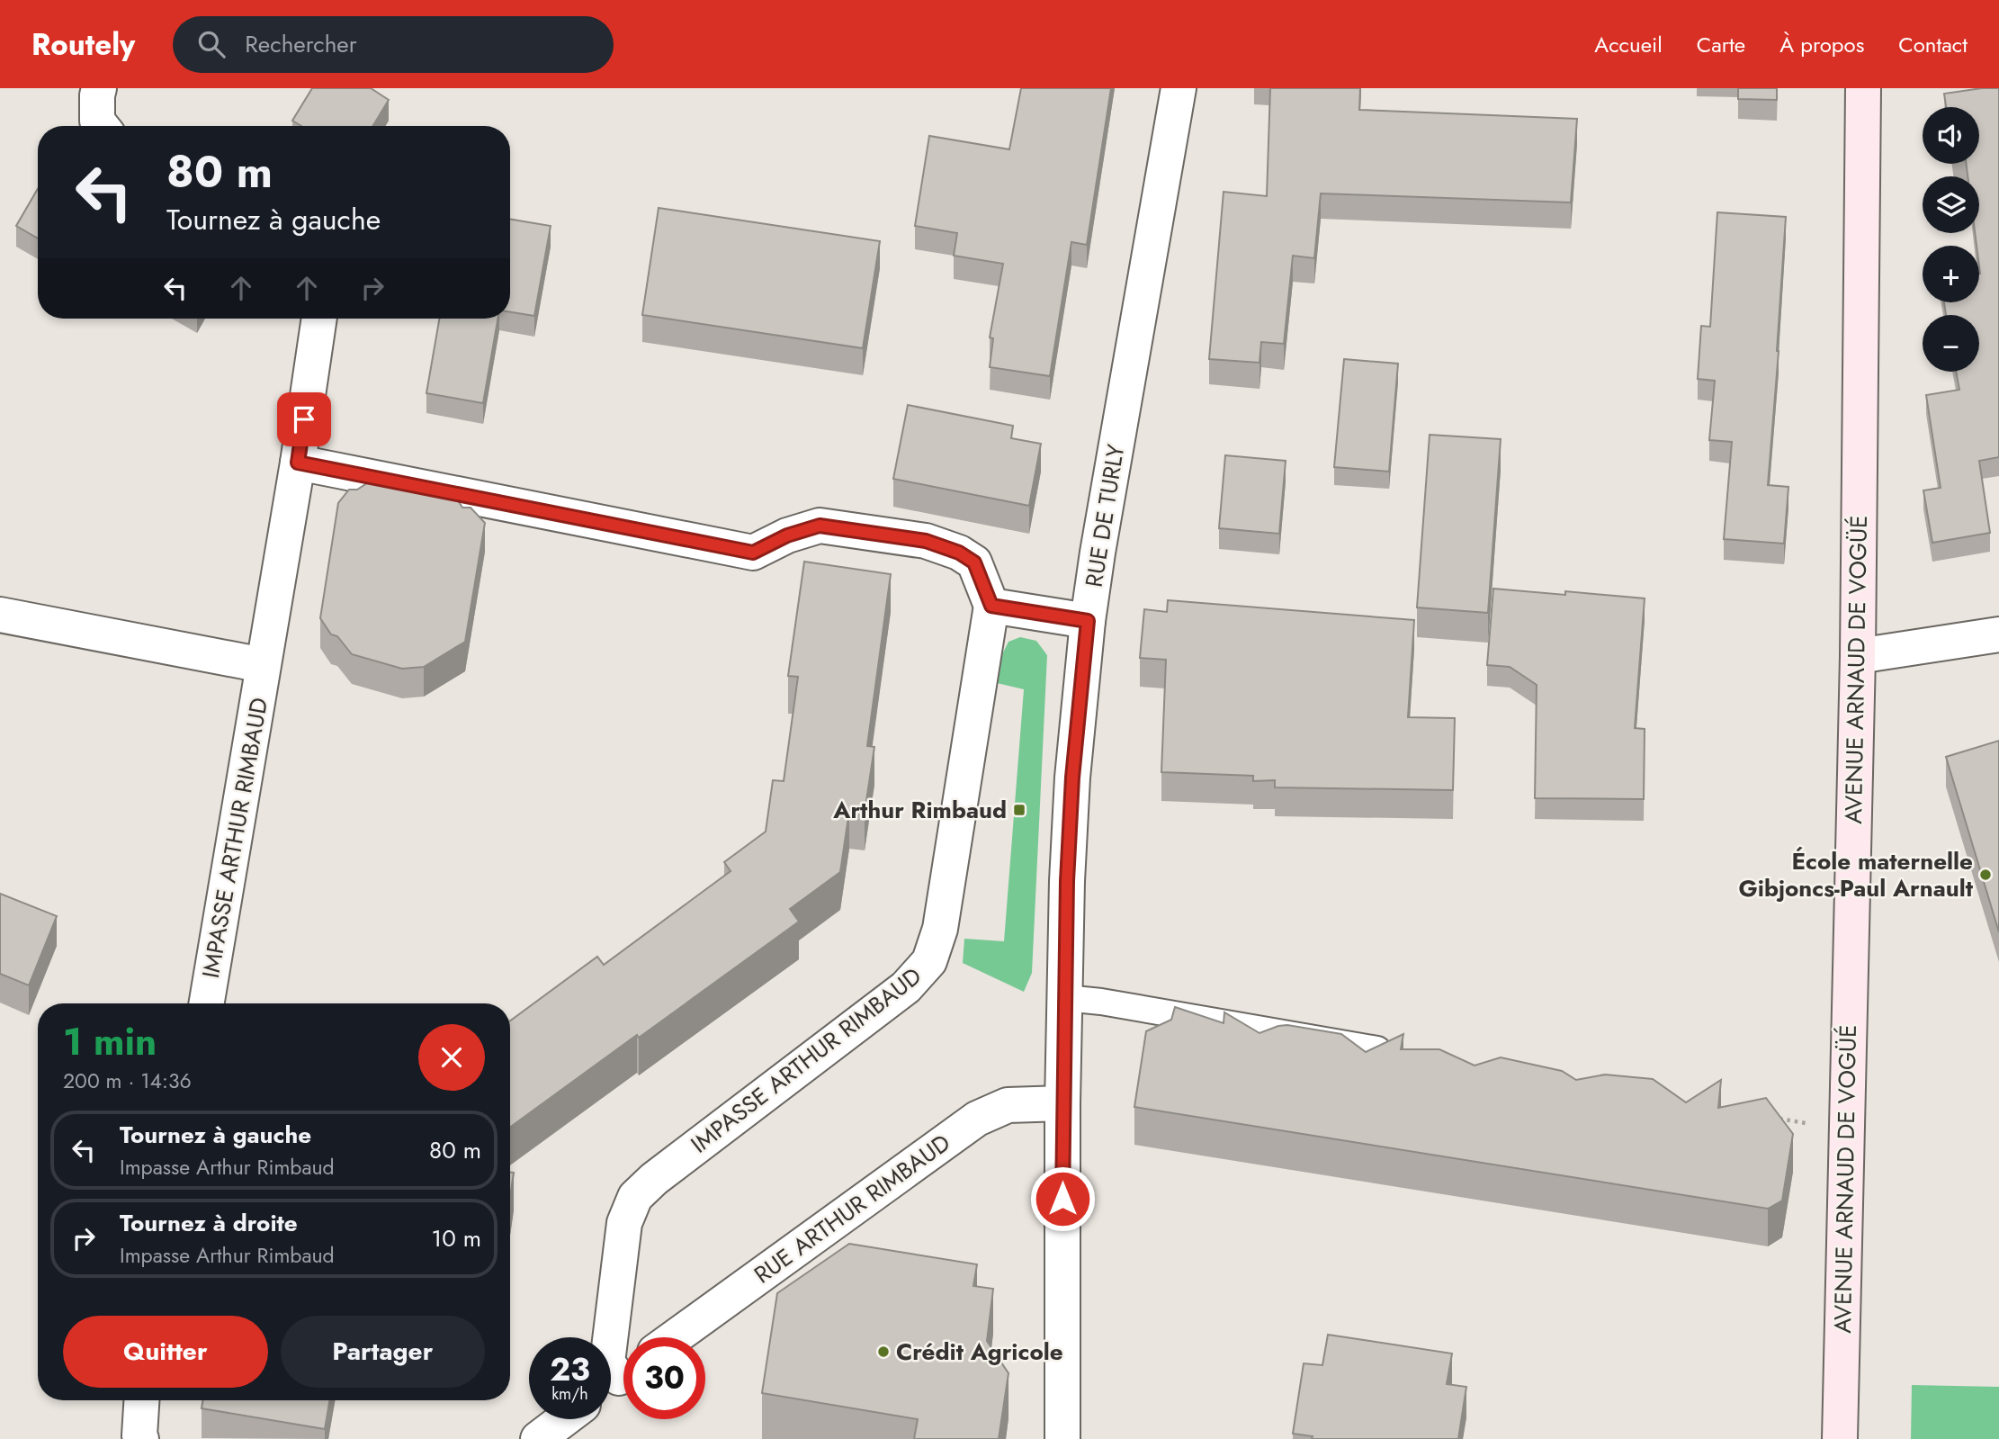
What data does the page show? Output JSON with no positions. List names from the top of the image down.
{
  "streets": {
    "street": [
      "RUE DE TURLY",
      "AVENUE ARNAUD DE VOGÜÉ",
      "IMPASSE ARTHUR RIMBAUD",
      "RUE ARTHUR RIMBAUD"
    ]
  },
  "crossings": [
    ["RUE DE TURLY", "RUE ARTHUR RIMBAUD"]
  ],
  "places": {
    "transit": ["Arthur Rimbaud"],
    "other": ["École maternelle Gibjoncs-Paul Arnault", "Crédit Agricole"]
  },
  "page": {
    "header": "Routely",
    "search": "Rechercher",
    "nav": [
      "Accueil",
      "Carte",
      "À propos",
      "Contact"
    ],
    "map_buttons": ["+", "−"],
    "turn": ["80 m", "Tournez à gauche"],
    "heading": ["1 min", "200 m · 14:36"],
    "list": [
      {
        "name": "Tournez à gauche",
        "note": "Impasse Arthur Rimbaud",
        "value": "80 m"
      },
      {
        "name": "Tournez à droite",
        "note": "Impasse Arthur Rimbaud",
        "value": "10 m"
      }
    ],
    "buttons": ["Quitter", "Partager"],
    "speed": "23 km/h",
    "limit": "30"
  }
}
